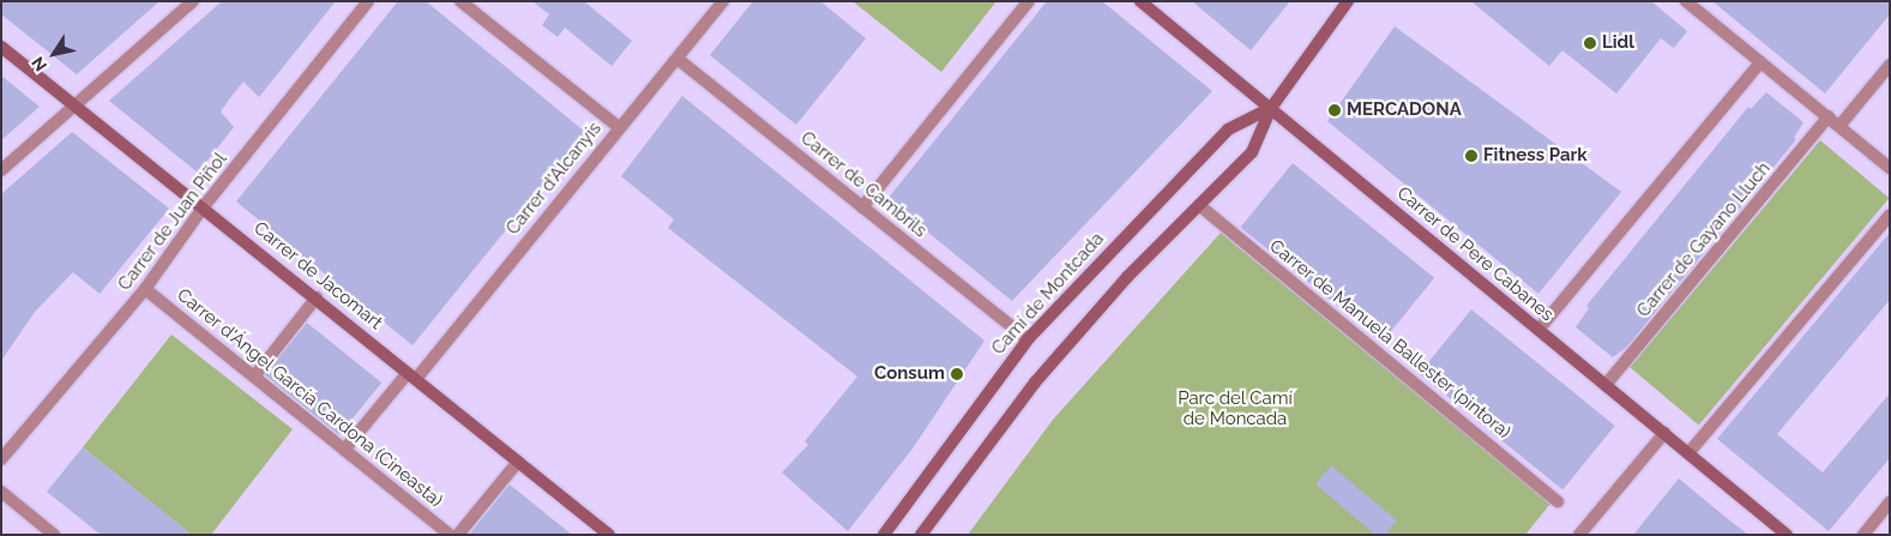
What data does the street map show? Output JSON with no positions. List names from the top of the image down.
{
  "streets": {
    "street": [
      "Carrer d'Alcanyís",
      "Carrer de Cambrils",
      "Carrer de Juan Piñol",
      "Carrer de Gayano Lluch",
      "Carrer de Pere Cabanes",
      "Carrer de Jacomart",
      "Camí de Montcada",
      "Carrer de Manuela Ballester (pintora)",
      "Carrer d'Ángel García Cardona (Cineasta)"
    ]
  },
  "crossings": [
    ["Carrer d'Alcanyís", "Carrer de Cambrils"],
    ["Carrer d'Alcanyís", "Carrer de Jacomart"],
    ["Carrer d'Alcanyís", "Carrer d'Ángel García Cardona (Cineasta)"],
    ["Carrer de Cambrils", "Camí de Montcada"],
    ["Carrer de Juan Piñol", "Carrer de Jacomart"],
    ["Carrer de Juan Piñol", "Carrer d'Ángel García Cardona (Cineasta)"],
    ["Carrer de Gayano Lluch", "Carrer de Pere Cabanes"],
    ["Carrer de Pere Cabanes", "Camí de Montcada"],
    ["Camí de Montcada", "Carrer de Manuela Ballester (pintora)"]
  ],
  "parks": ["Parc del Camí de Moncada"],
  "places": [
    "Lidl",
    "MERCADONA",
    "Fitness Park",
    "Consum"
  ],
  "north": "bottom left"
}
